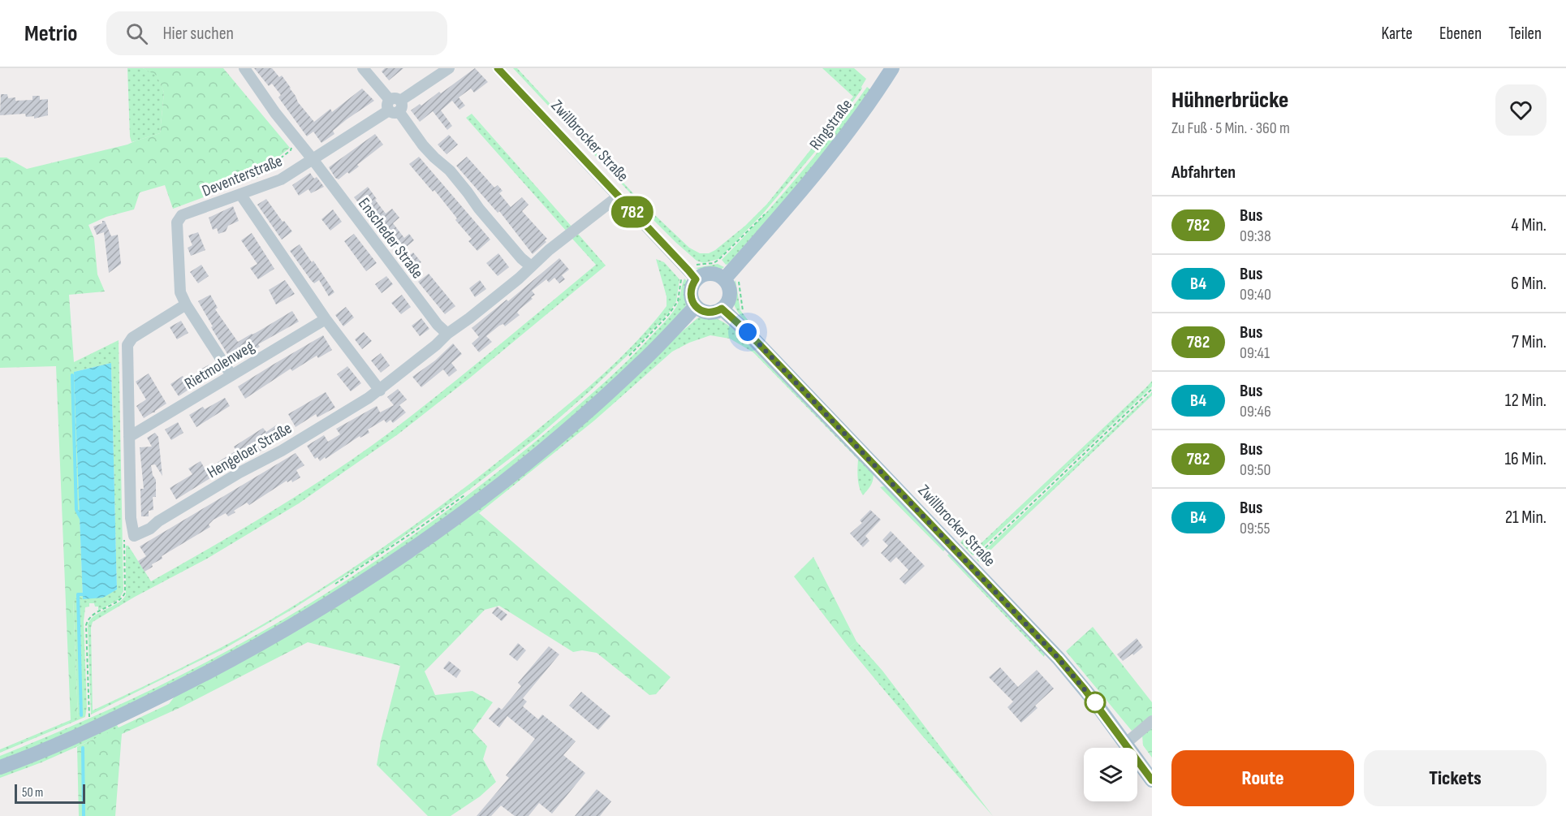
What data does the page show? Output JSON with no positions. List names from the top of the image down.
{
  "streets": {
    "main road": ["Ringstraße", "Zwillbrocker Straße"],
    "street": [
      "Deventerstraße",
      "Enscheder Straße",
      "Rietmolenweg",
      "Hengeloer Straße"
    ]
  },
  "crossings": [
    ["Ringstraße", "Zwillbrocker Straße"],
    ["Deventerstraße", "Enscheder Straße"],
    ["Deventerstraße", "Rietmolenweg"],
    ["Enscheder Straße", "Hengeloer Straße"]
  ],
  "lines": ["bus line 782"],
  "scale_bar": "50 m",
  "page": {
    "header": "Metrio",
    "search": "Hier suchen",
    "nav": ["Karte", "Ebenen", "Teilen"],
    "on_map": "782",
    "heading": [
      ["Hühnerbrücke", "Zu Fuß · 5 Min. · 360 m"],
      "Abfahrten"
    ],
    "list": [
      {
        "mark": "782",
        "name": "Bus",
        "note": "09:38",
        "value": "4 Min."
      },
      {
        "mark": "B4",
        "name": "Bus",
        "note": "09:40",
        "value": "6 Min."
      },
      {
        "mark": "782",
        "name": "Bus",
        "note": "09:41",
        "value": "7 Min."
      },
      {
        "mark": "B4",
        "name": "Bus",
        "note": "09:46",
        "value": "12 Min."
      },
      {
        "mark": "782",
        "name": "Bus",
        "note": "09:50",
        "value": "16 Min."
      },
      {
        "mark": "B4",
        "name": "Bus",
        "note": "09:55",
        "value": "21 Min."
      }
    ],
    "buttons": ["Route", "Tickets"],
    "scale": "50 m"
  }
}
